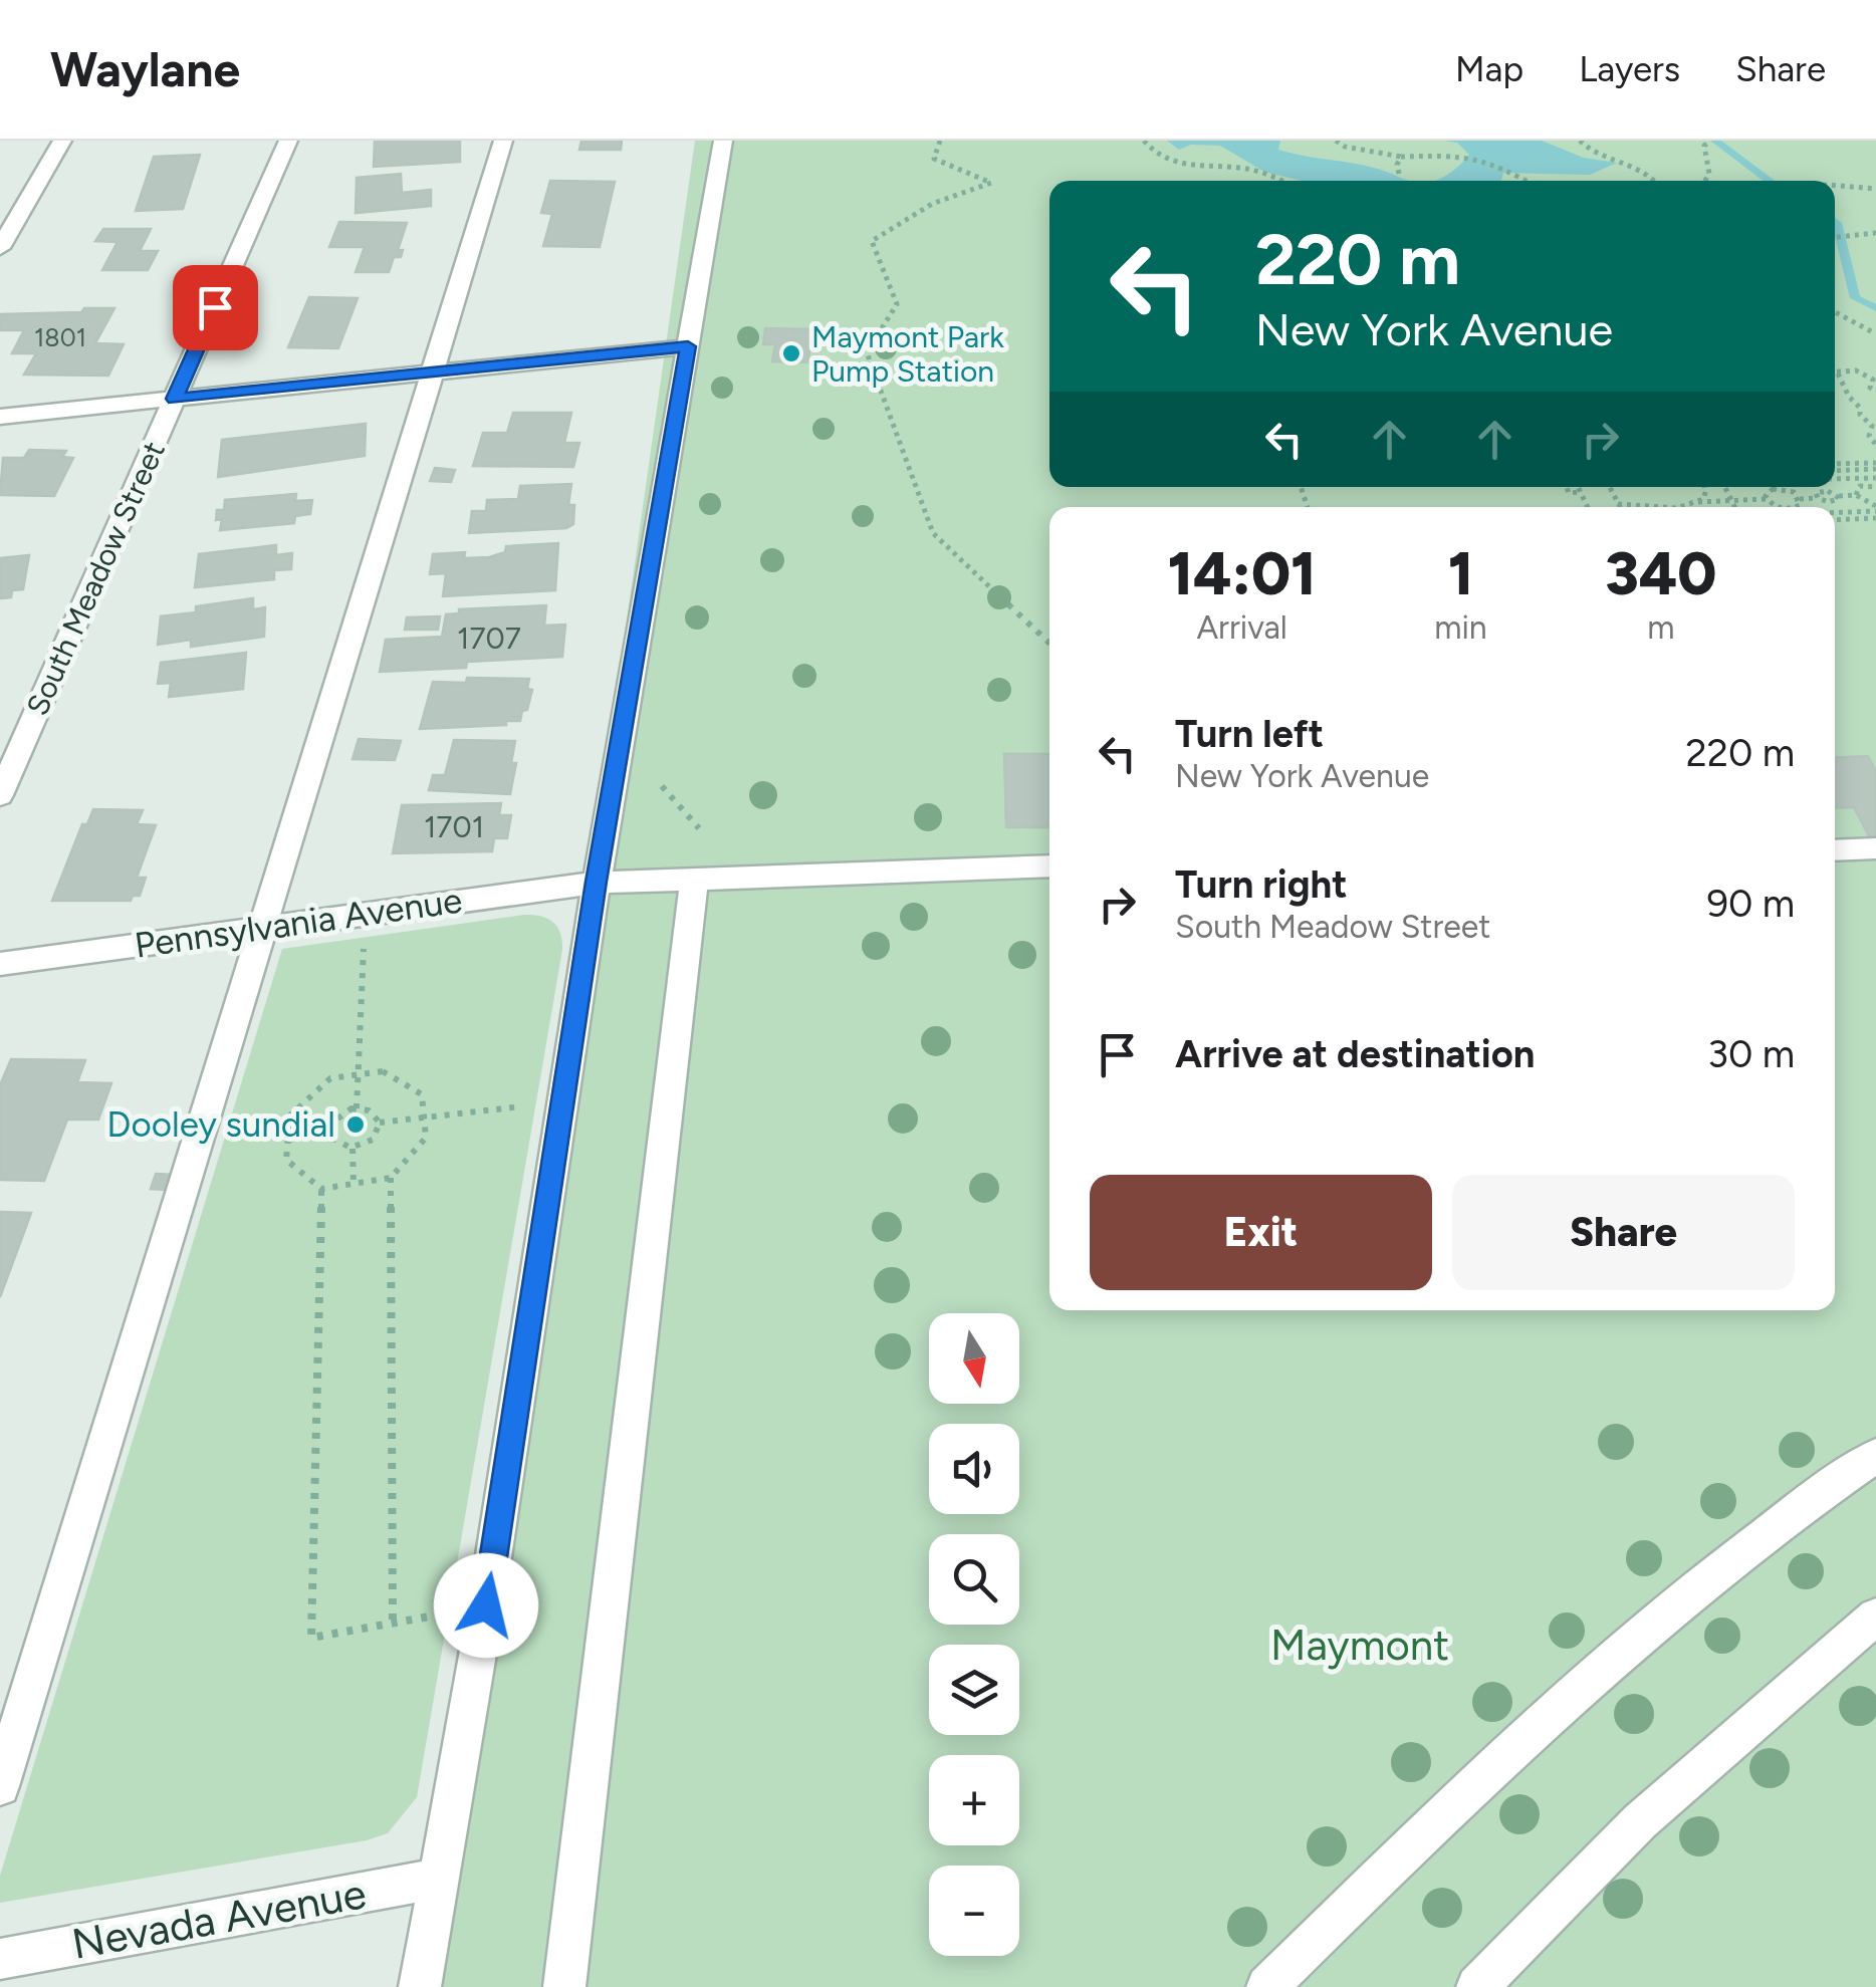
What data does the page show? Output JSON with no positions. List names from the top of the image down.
{
  "streets": {
    "street": ["South Meadow Street", "Pennsylvania Avenue", "Nevada Avenue"]
  },
  "parks": ["Maymont"],
  "places": ["Maymont Park Pump Station", "Dooley sundial"],
  "house_numbers": ["1801", "1707", "1701"],
  "north": "bottom",
  "page": {
    "header": "Waylane",
    "nav": ["Map", "Layers", "Share"],
    "turn": ["220 m", "New York Avenue"],
    "eta": [
      "14:01",
      "Arrival",
      "1",
      "min",
      "340",
      "m"
    ],
    "list": [
      {
        "name": "Turn left",
        "note": "New York Avenue",
        "value": "220 m"
      },
      {
        "name": "Turn right",
        "note": "South Meadow Street",
        "value": "90 m"
      },
      {
        "name": "Arrive at destination",
        "value": "30 m"
      }
    ],
    "buttons": ["Exit", "Share"],
    "map_buttons": ["+", "−"]
  }
}
